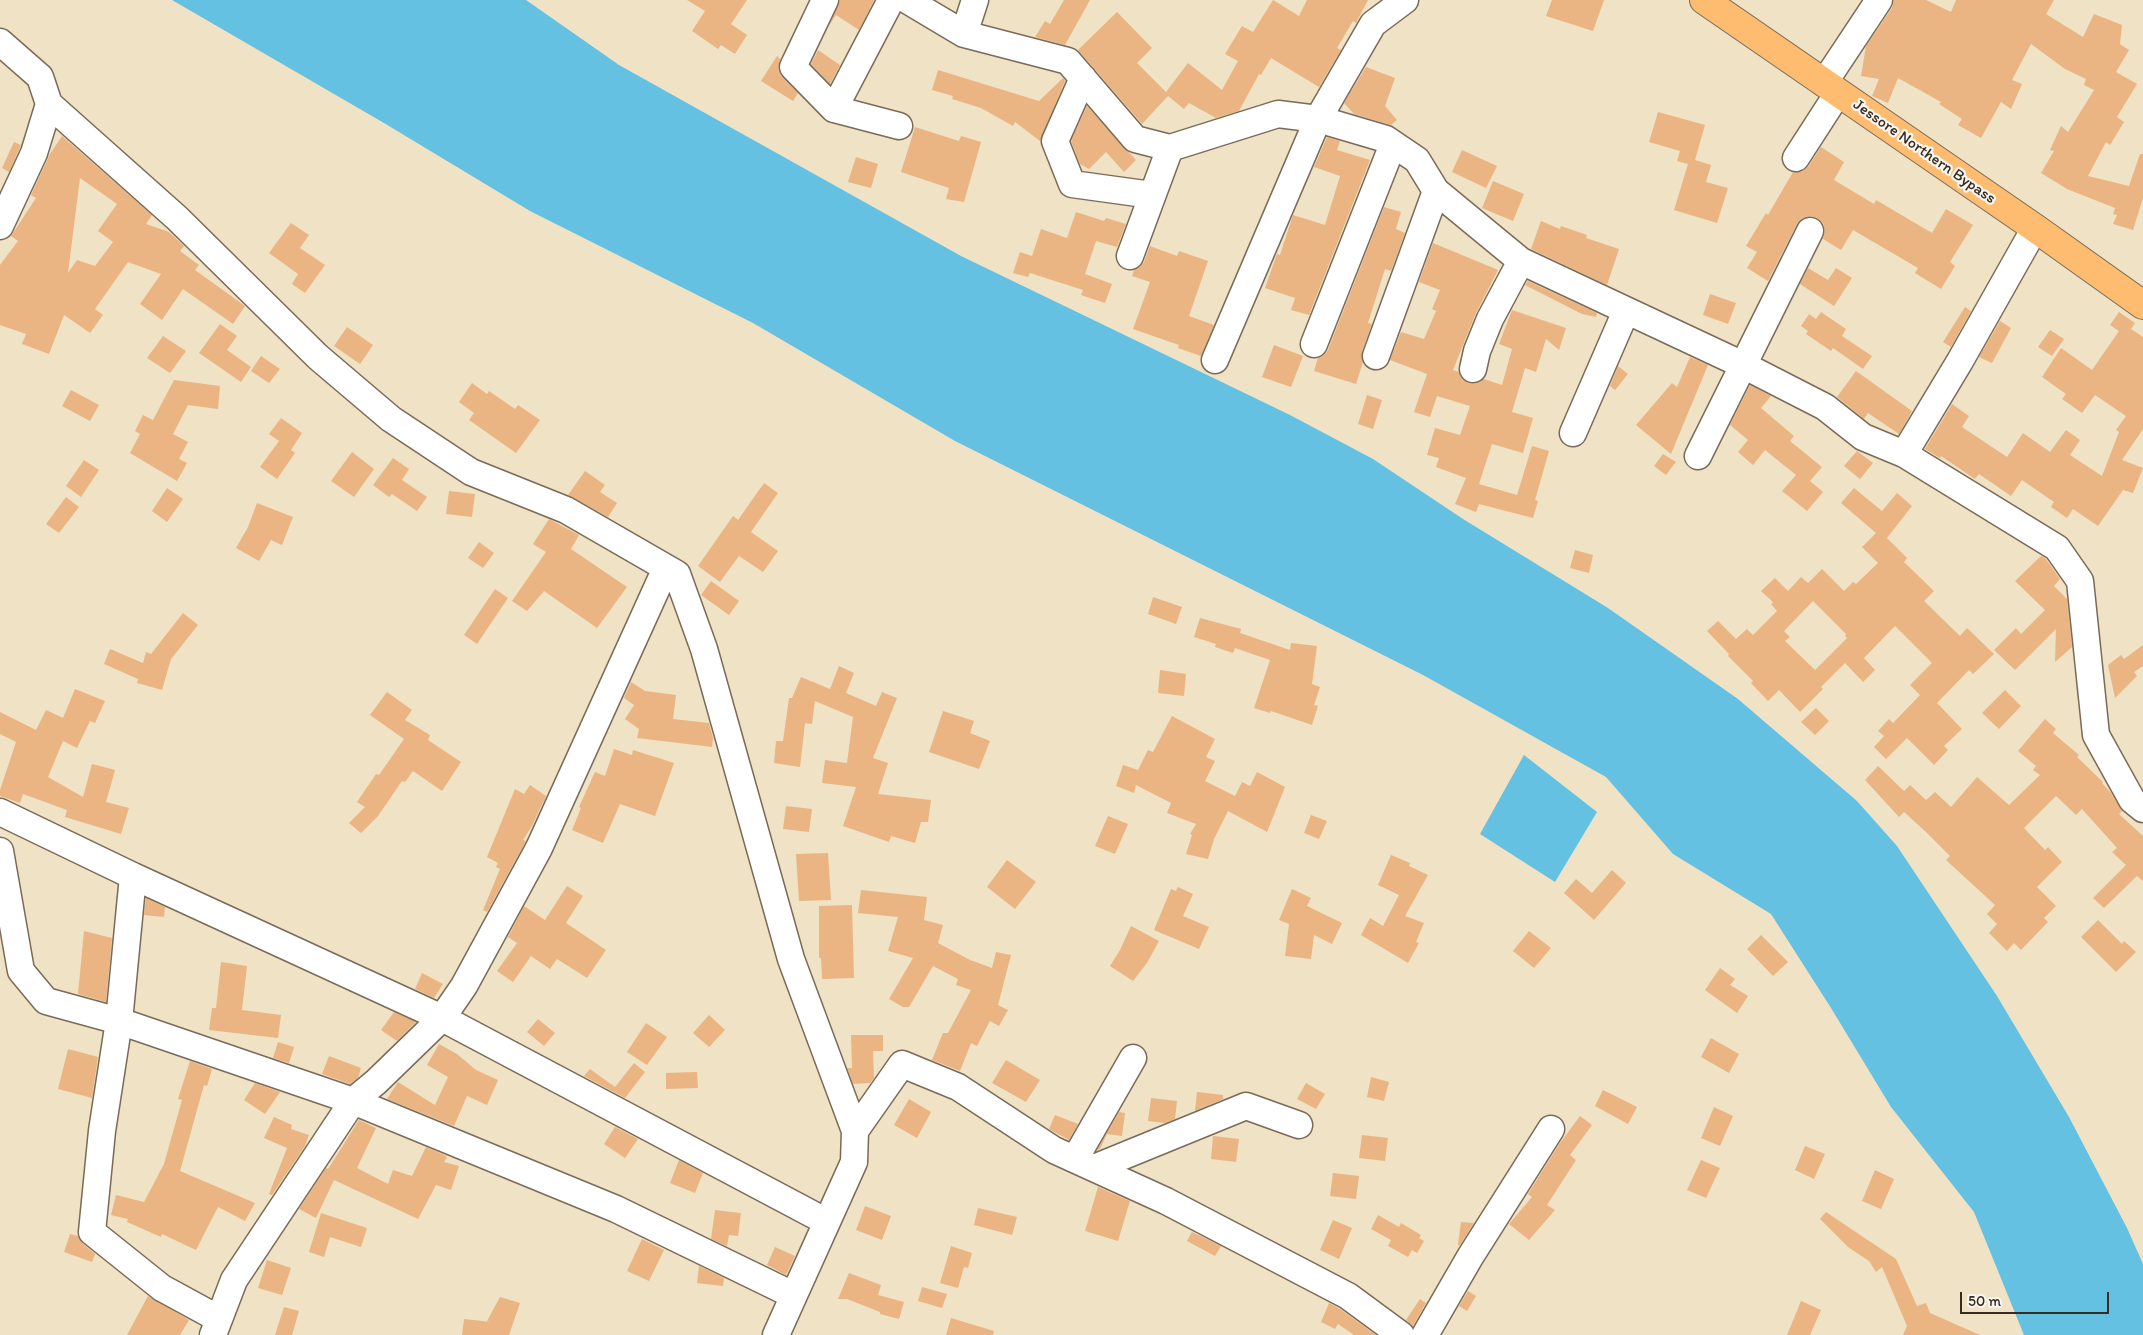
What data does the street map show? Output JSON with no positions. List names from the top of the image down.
{
  "streets": {
    "highway": ["Jessore Northern Bypass"]
  },
  "scale_bar": "50 m"
}
